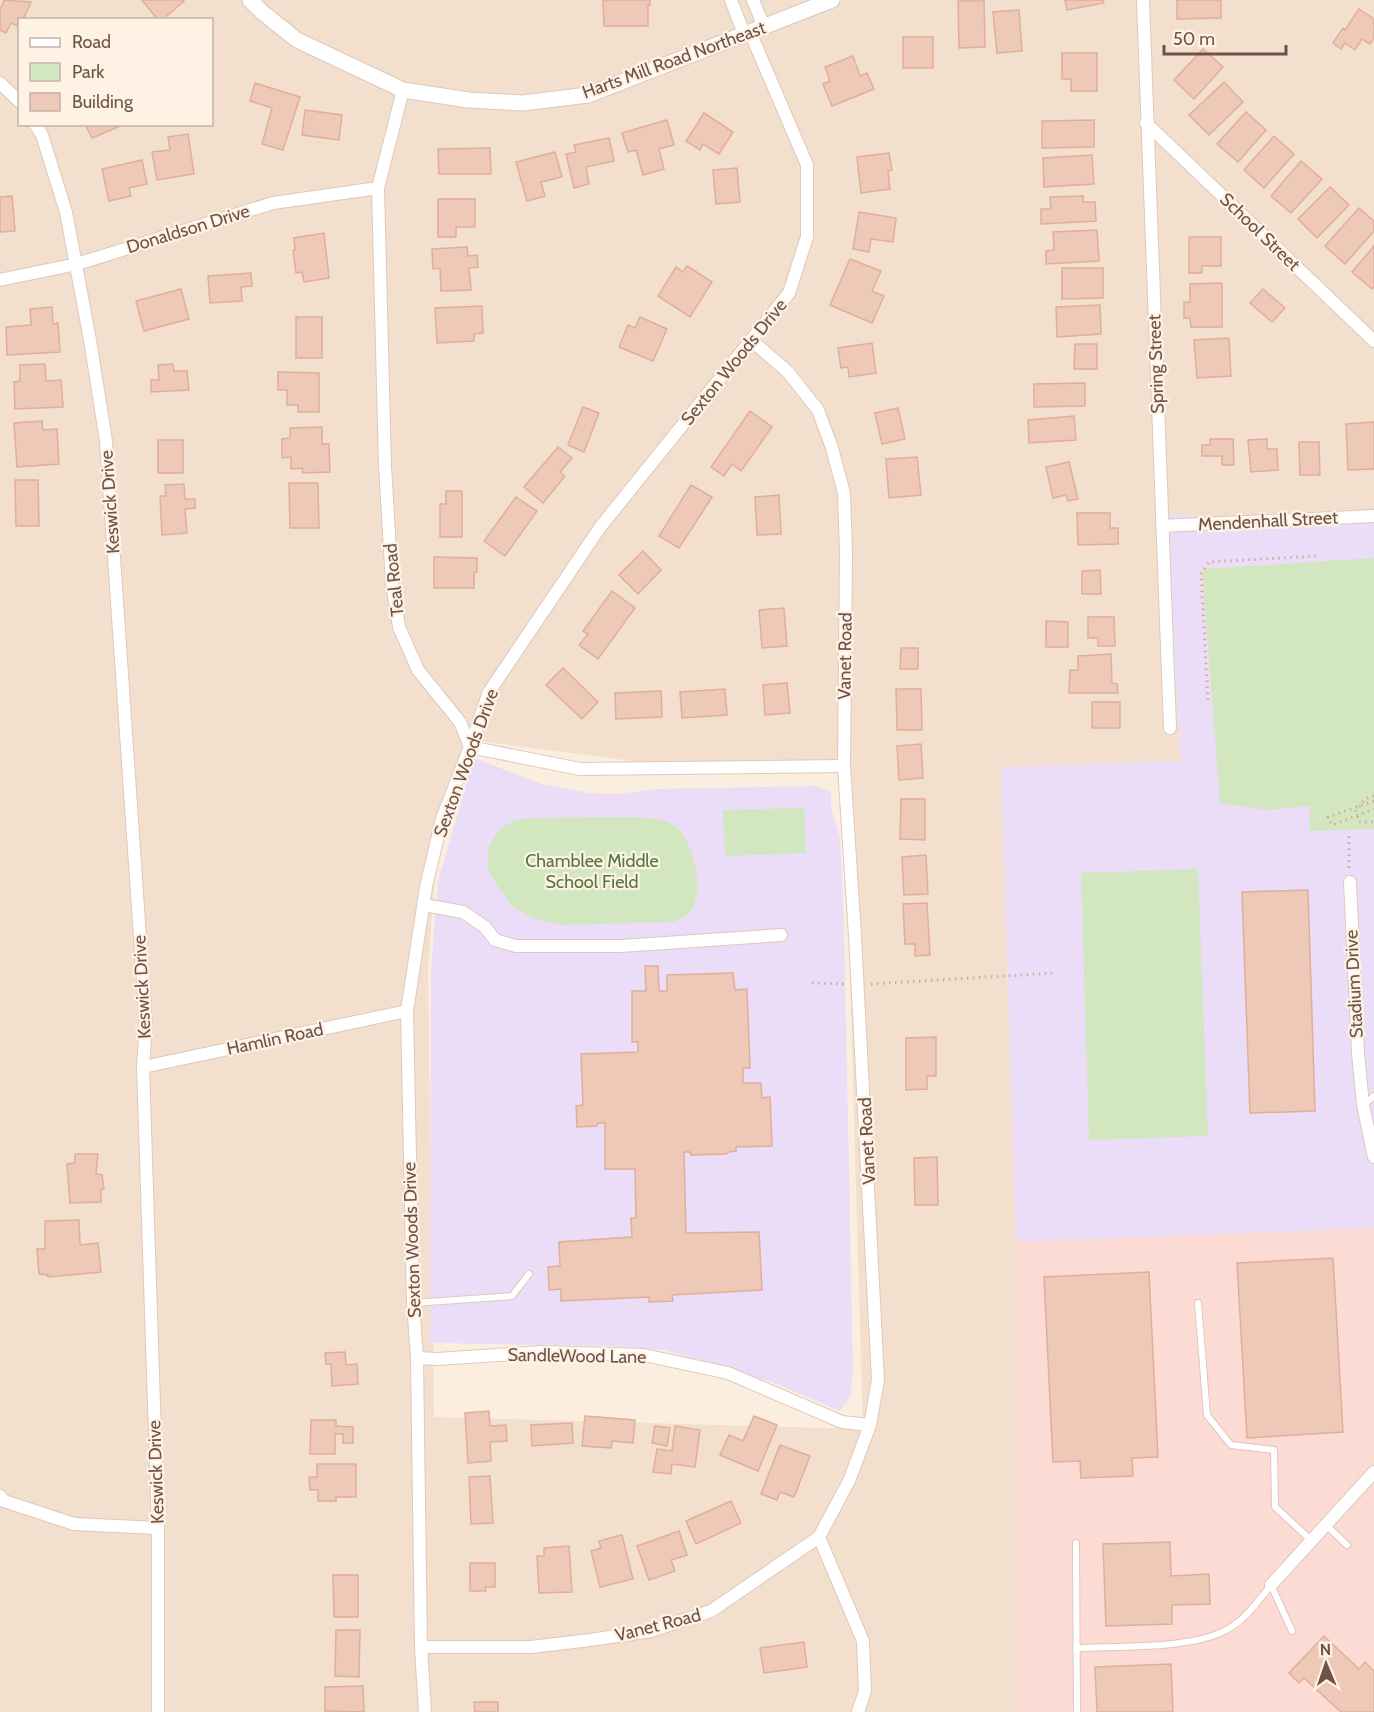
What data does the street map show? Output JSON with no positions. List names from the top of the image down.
{
  "streets": {
    "street": [
      "Harts Mill Road Northeast",
      "Donaldson Drive",
      "School Street",
      "Sexton Woods Drive",
      "Spring Street",
      "Keswick Drive",
      "Mendenhall Street",
      "Teal Road",
      "Vanet Road",
      "Stadium Drive",
      "Hamlin Road",
      "SandleWood Lane"
    ]
  },
  "crossings": [
    ["Harts Mill Road Northeast", "Sexton Woods Drive"],
    ["Harts Mill Road Northeast", "Teal Road"],
    ["Donaldson Drive", "Keswick Drive"],
    ["Donaldson Drive", "Teal Road"],
    ["School Street", "Spring Street"],
    ["Sexton Woods Drive", "Teal Road"],
    ["Sexton Woods Drive", "Vanet Road"],
    ["Sexton Woods Drive", "Hamlin Road"],
    ["Sexton Woods Drive", "SandleWood Lane"],
    ["Spring Street", "Mendenhall Street"],
    ["Keswick Drive", "Hamlin Road"],
    ["Vanet Road", "SandleWood Lane"]
  ],
  "parks": ["Chamblee Middle School Field"],
  "legend": ["Road", "Park", "Building"],
  "scale_bar": "50 m",
  "north": "top"
}
